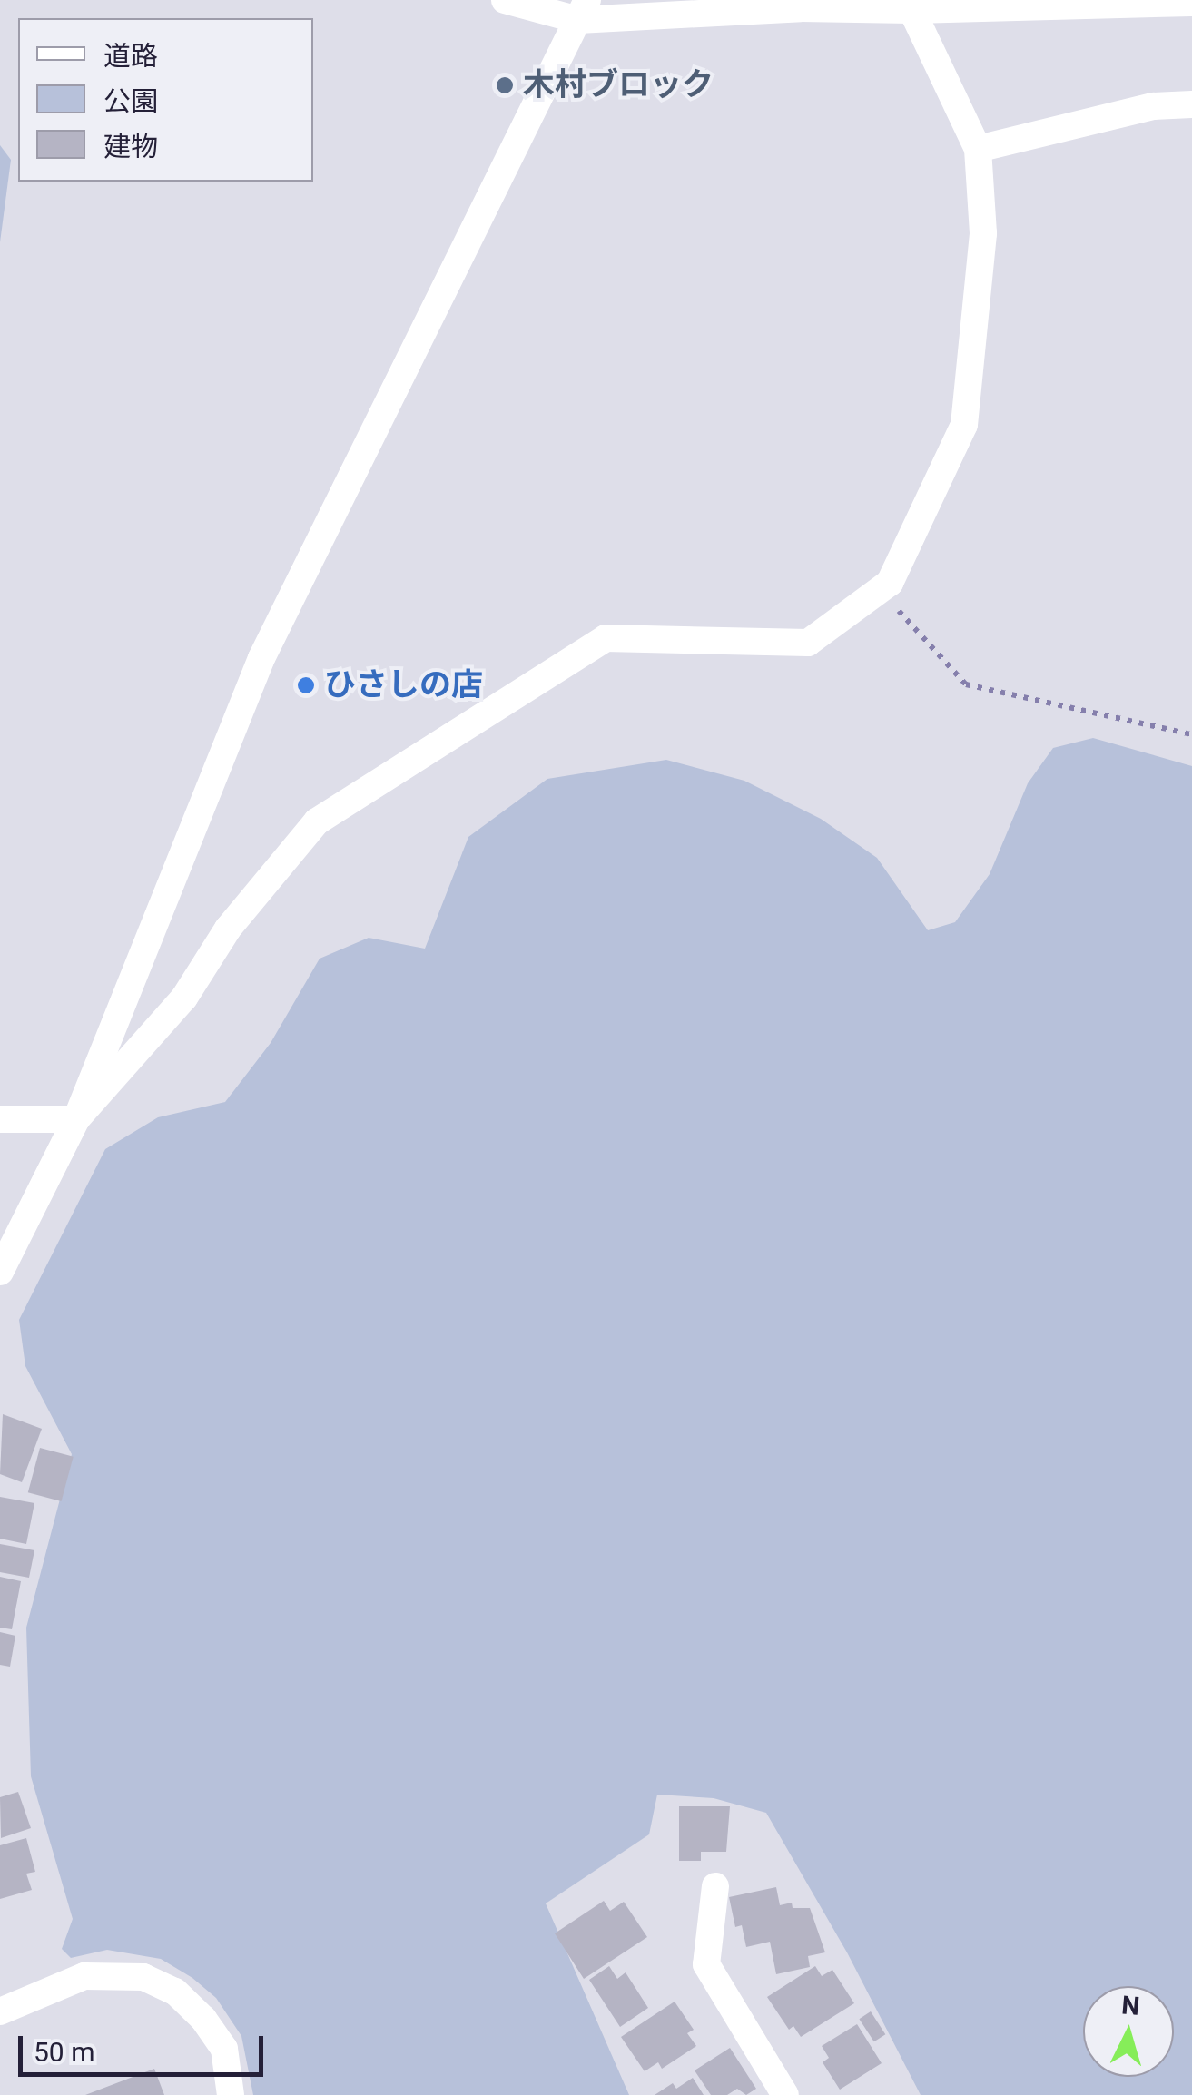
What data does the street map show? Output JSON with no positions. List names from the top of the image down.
{
  "places": ["木村ブロック", "ひさしの店"],
  "legend": ["道路", "公園", "建物"],
  "scale_bar": "50 m",
  "north": "top"
}
